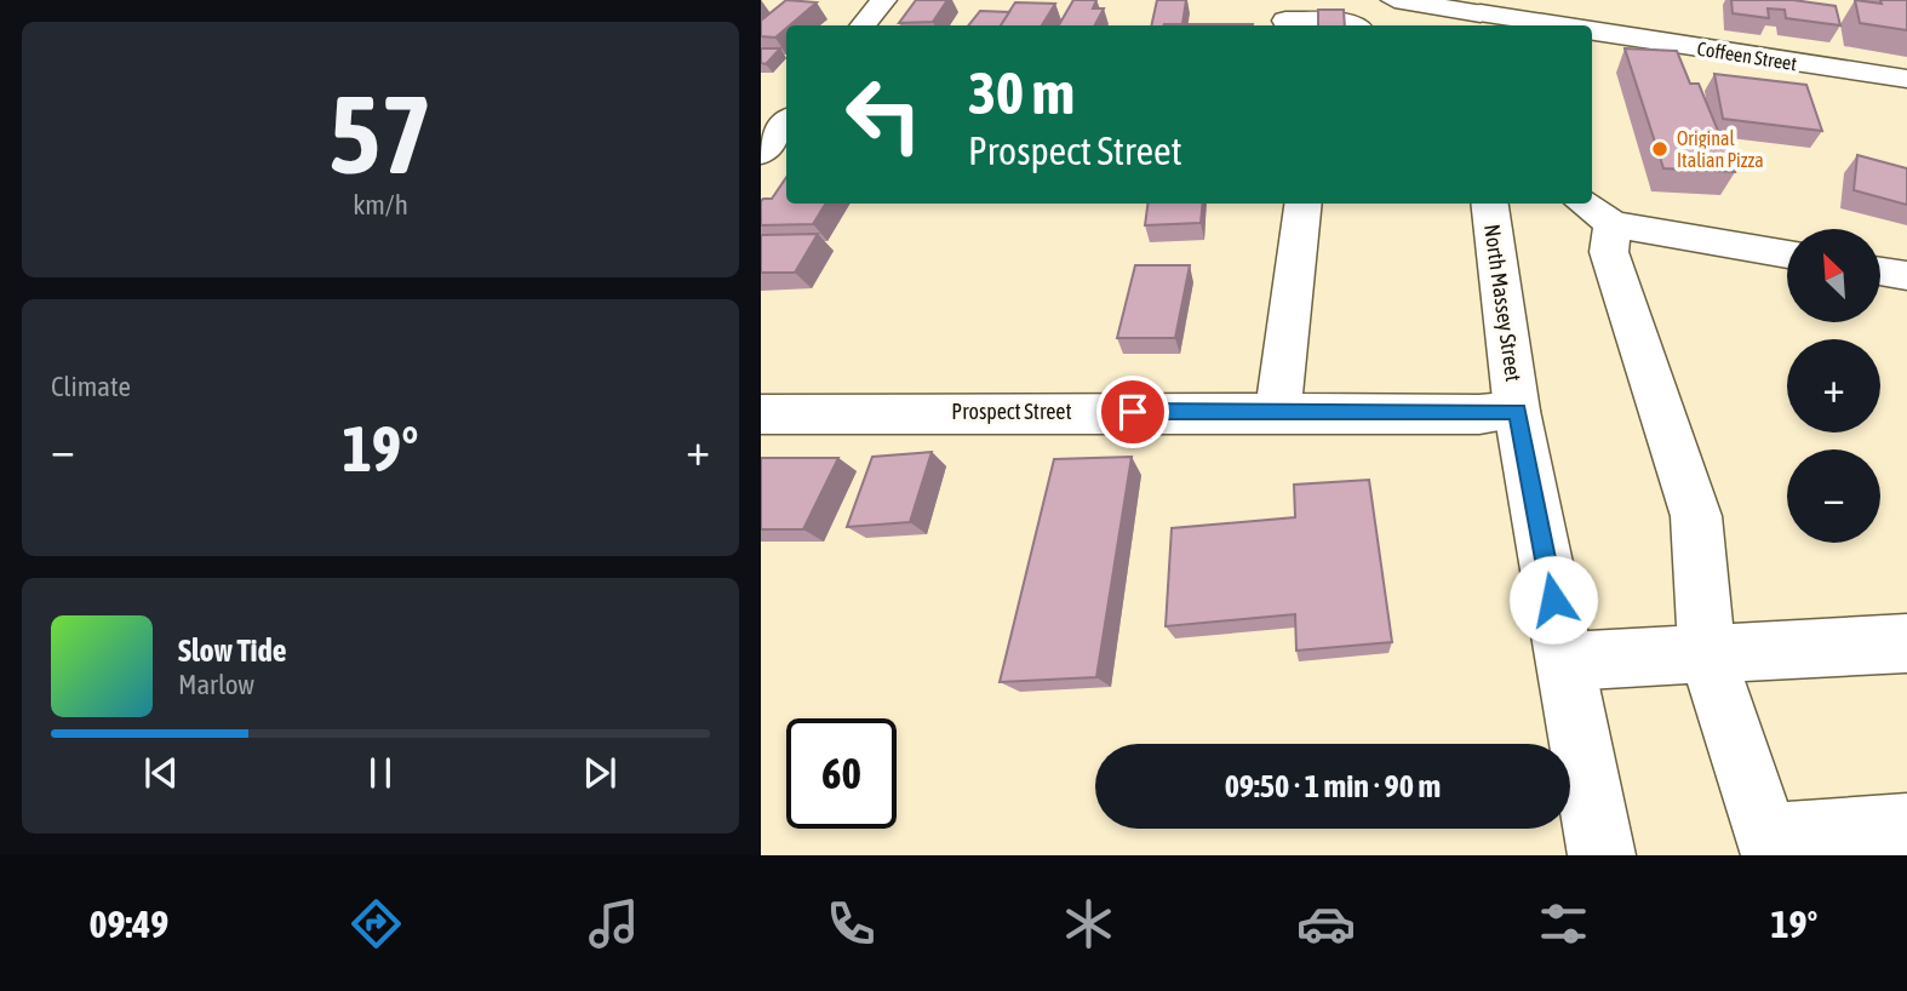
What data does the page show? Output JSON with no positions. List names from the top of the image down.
{
  "streets": {
    "street": ["Coffeen Street", "North Massey Street", "Prospect Street"]
  },
  "crossings": [
    ["North Massey Street", "Prospect Street"]
  ],
  "places": ["Original Italian Pizza"],
  "north": "top left",
  "page": {
    "tile": [
      ["57", "km/h"],
      "Climate"
    ],
    "turn": ["30 m", "Prospect Street"],
    "map_buttons": ["+", "−"],
    "heat": ["−", "19°", "+"],
    "song": ["Slow Tide", "Marlow"],
    "limit": "60",
    "trip": "09:50 · 1 min · 90 m",
    "tabs": ["09:49", "19°"]
  }
}
